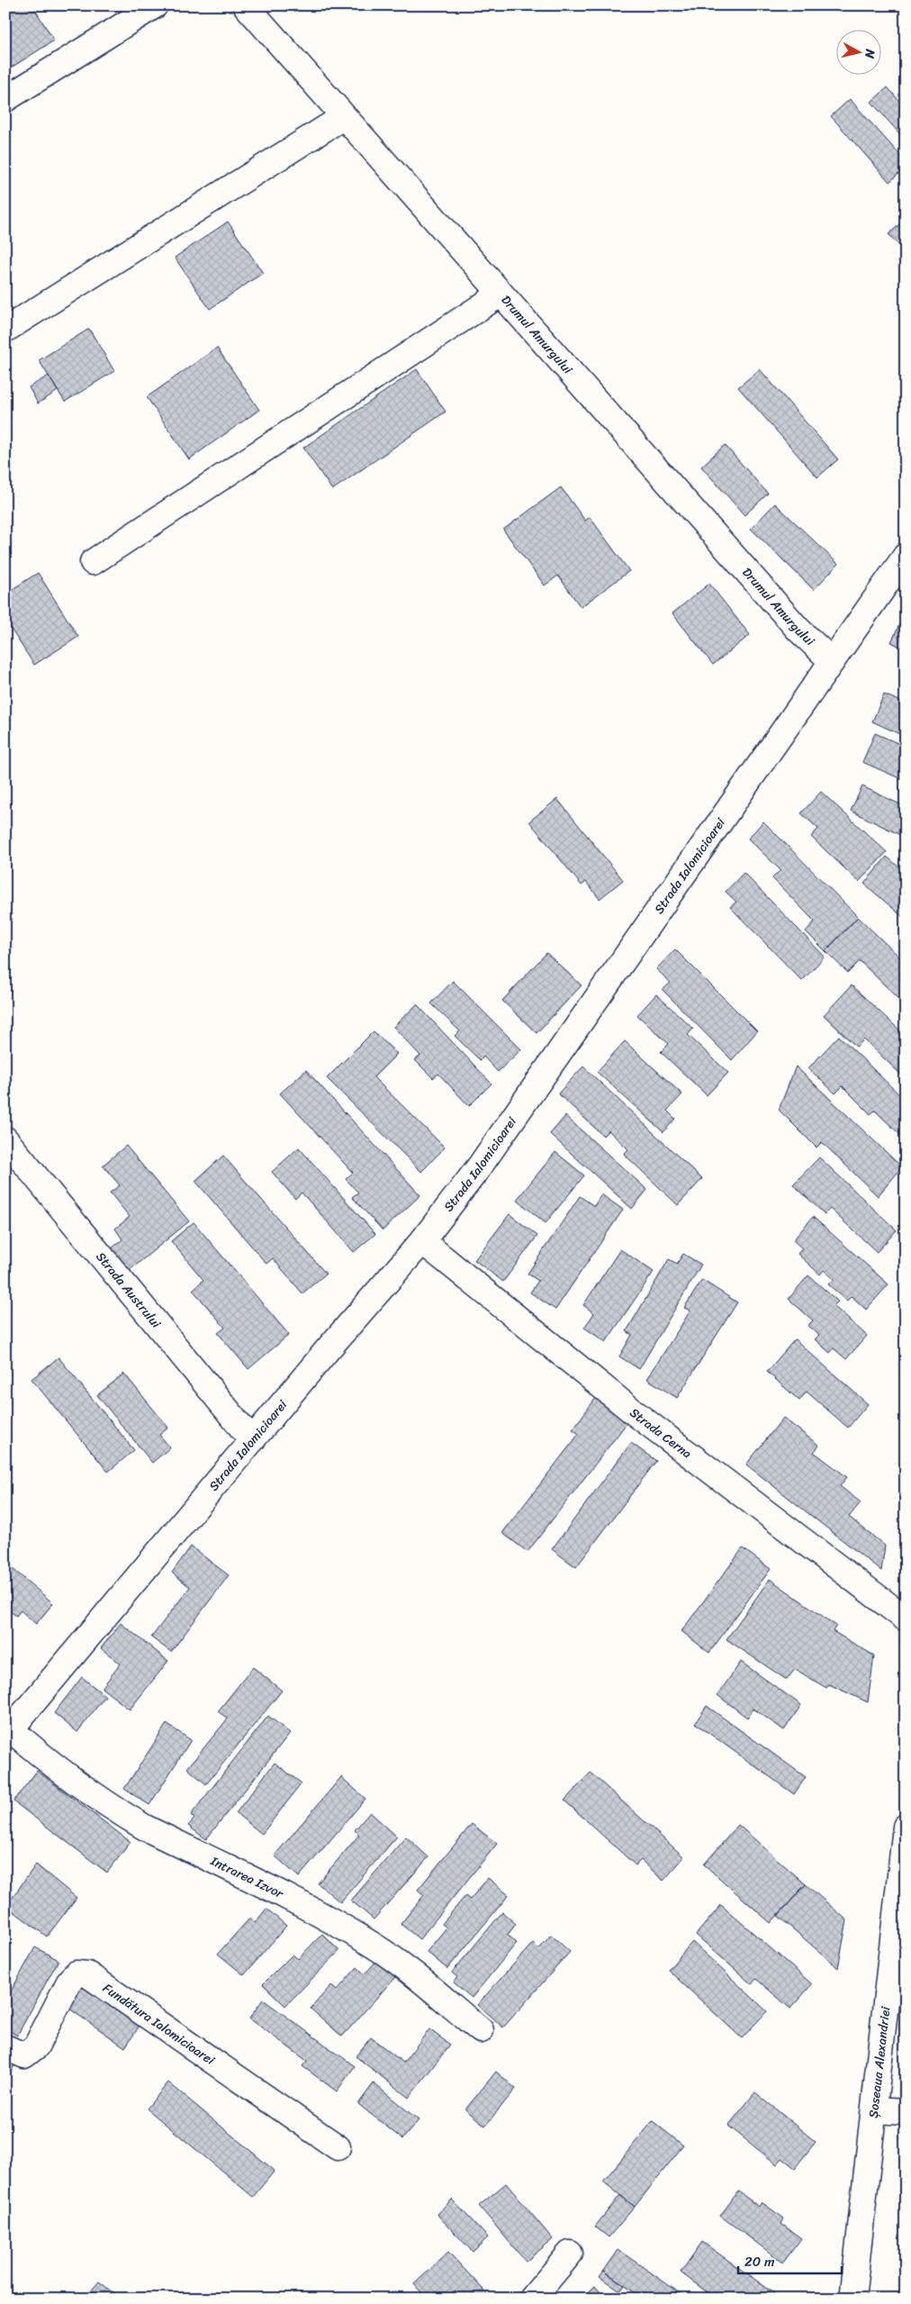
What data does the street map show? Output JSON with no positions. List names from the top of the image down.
{
  "streets": {
    "street": [
      "Drumul Amurgului",
      "Strada Ialomicioarei",
      "Strada Austrului",
      "Strada Cerna",
      "Intrarea Izvor",
      "Fundătura Ialomicioarei",
      "Șoseaua Alexandriei"
    ]
  },
  "crossings": [
    ["Drumul Amurgului", "Strada Ialomicioarei"],
    ["Strada Ialomicioarei", "Strada Austrului"],
    ["Strada Ialomicioarei", "Strada Cerna"],
    ["Strada Ialomicioarei", "Intrarea Izvor"]
  ],
  "scale_bar": "20 m",
  "north": "right"
}
